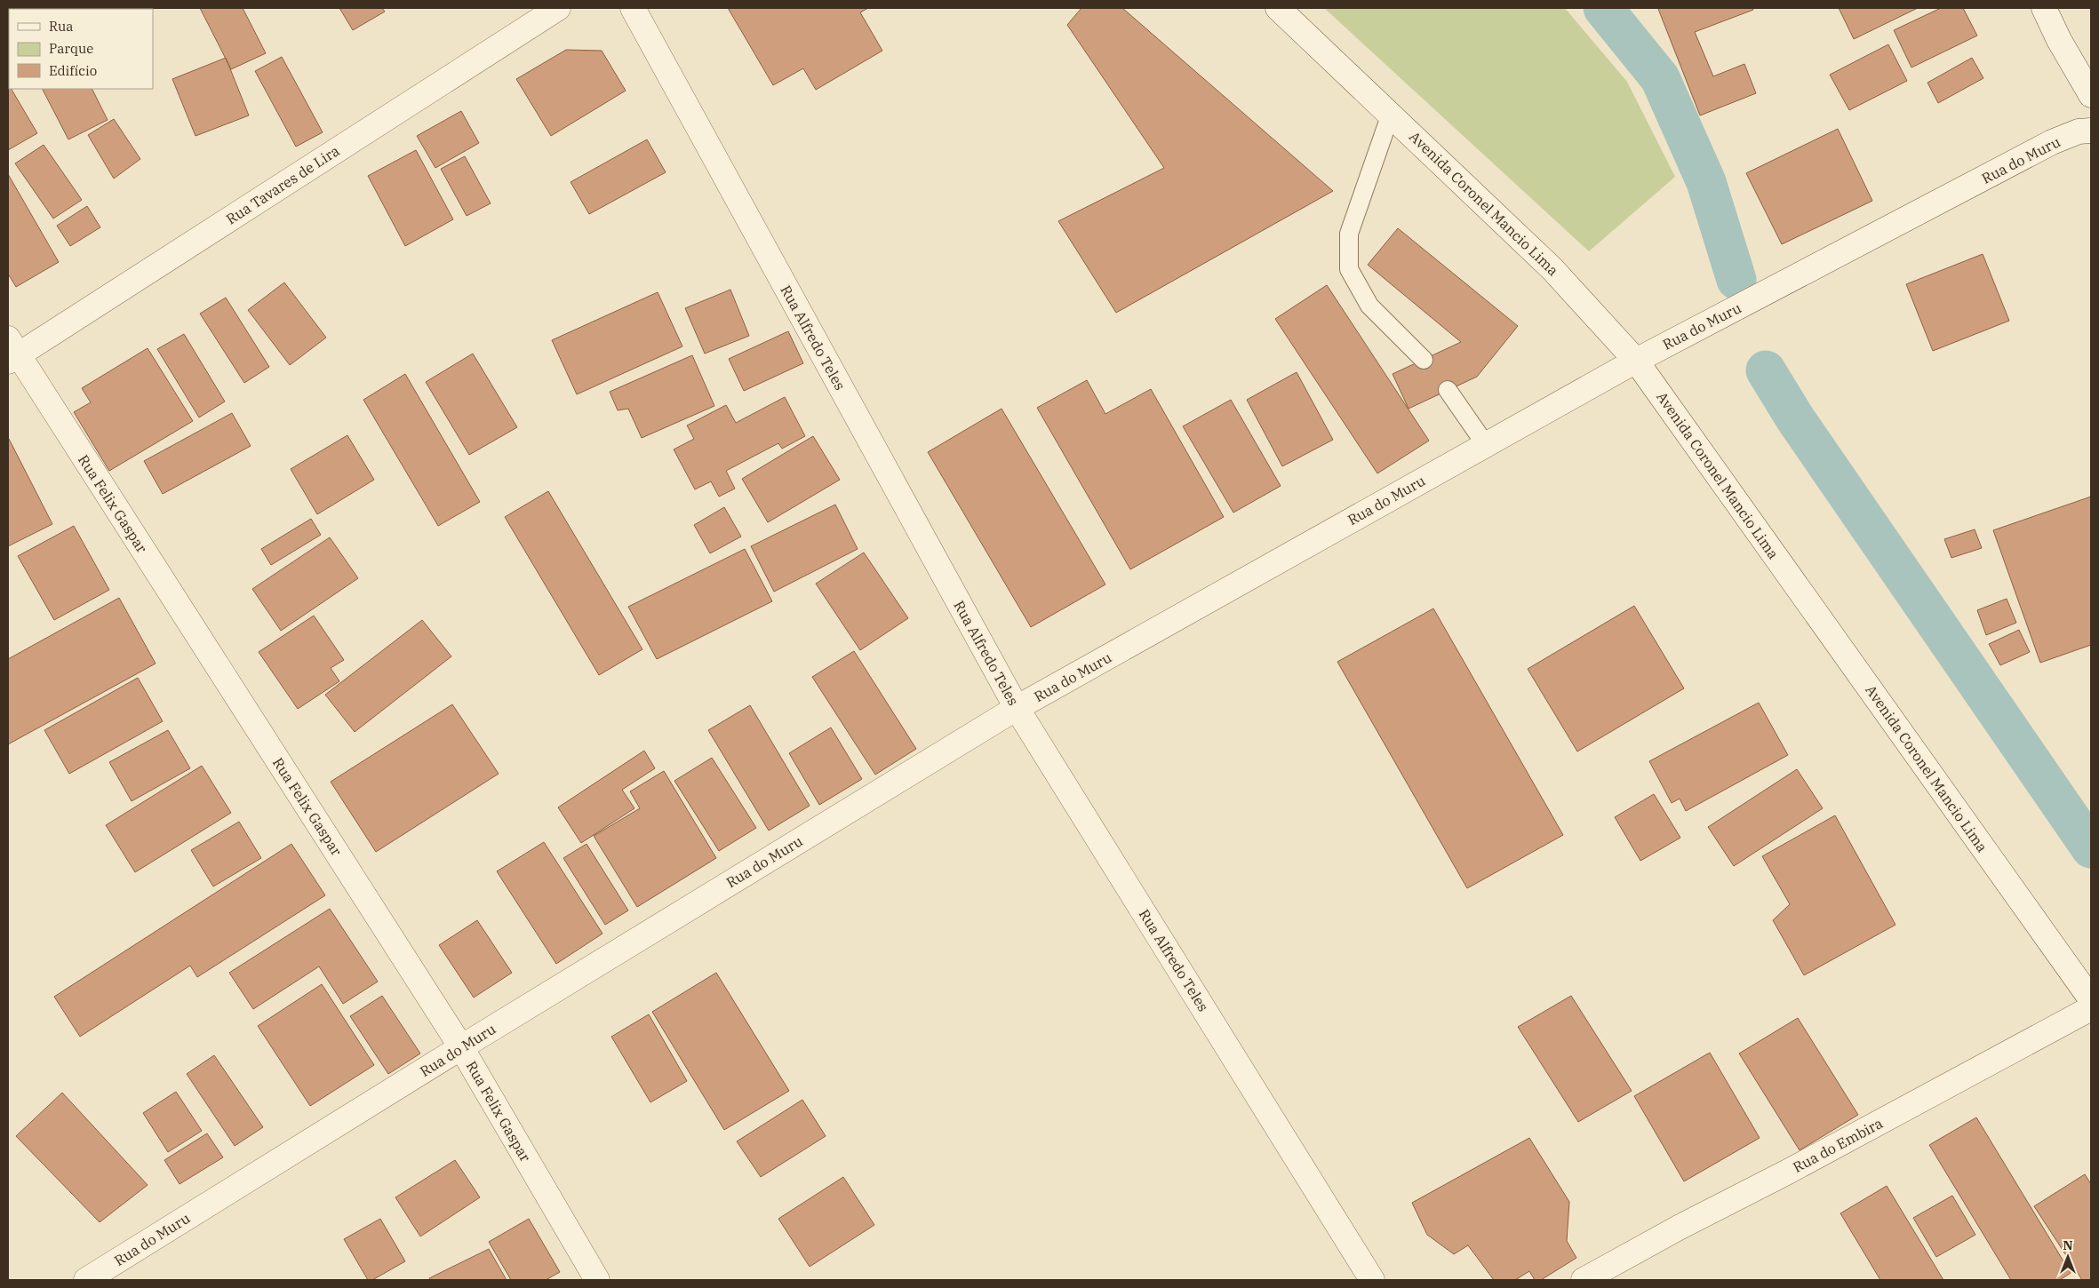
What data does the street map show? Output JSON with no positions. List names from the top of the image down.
{
  "streets": {
    "street": [
      "Rua do Muru",
      "Rua Tavares de Lira",
      "Avenida Coronel Mancio Lima",
      "Rua Alfredo Teles",
      "Rua Felix Gaspar",
      "Rua do Embira"
    ]
  },
  "crossings": [
    ["Rua do Muru", "Avenida Coronel Mancio Lima"],
    ["Rua do Muru", "Rua Alfredo Teles"],
    ["Rua do Muru", "Rua Felix Gaspar"],
    ["Rua Tavares de Lira", "Rua Felix Gaspar"]
  ],
  "legend": ["Rua", "Parque", "Edifício"],
  "north": "top"
}
